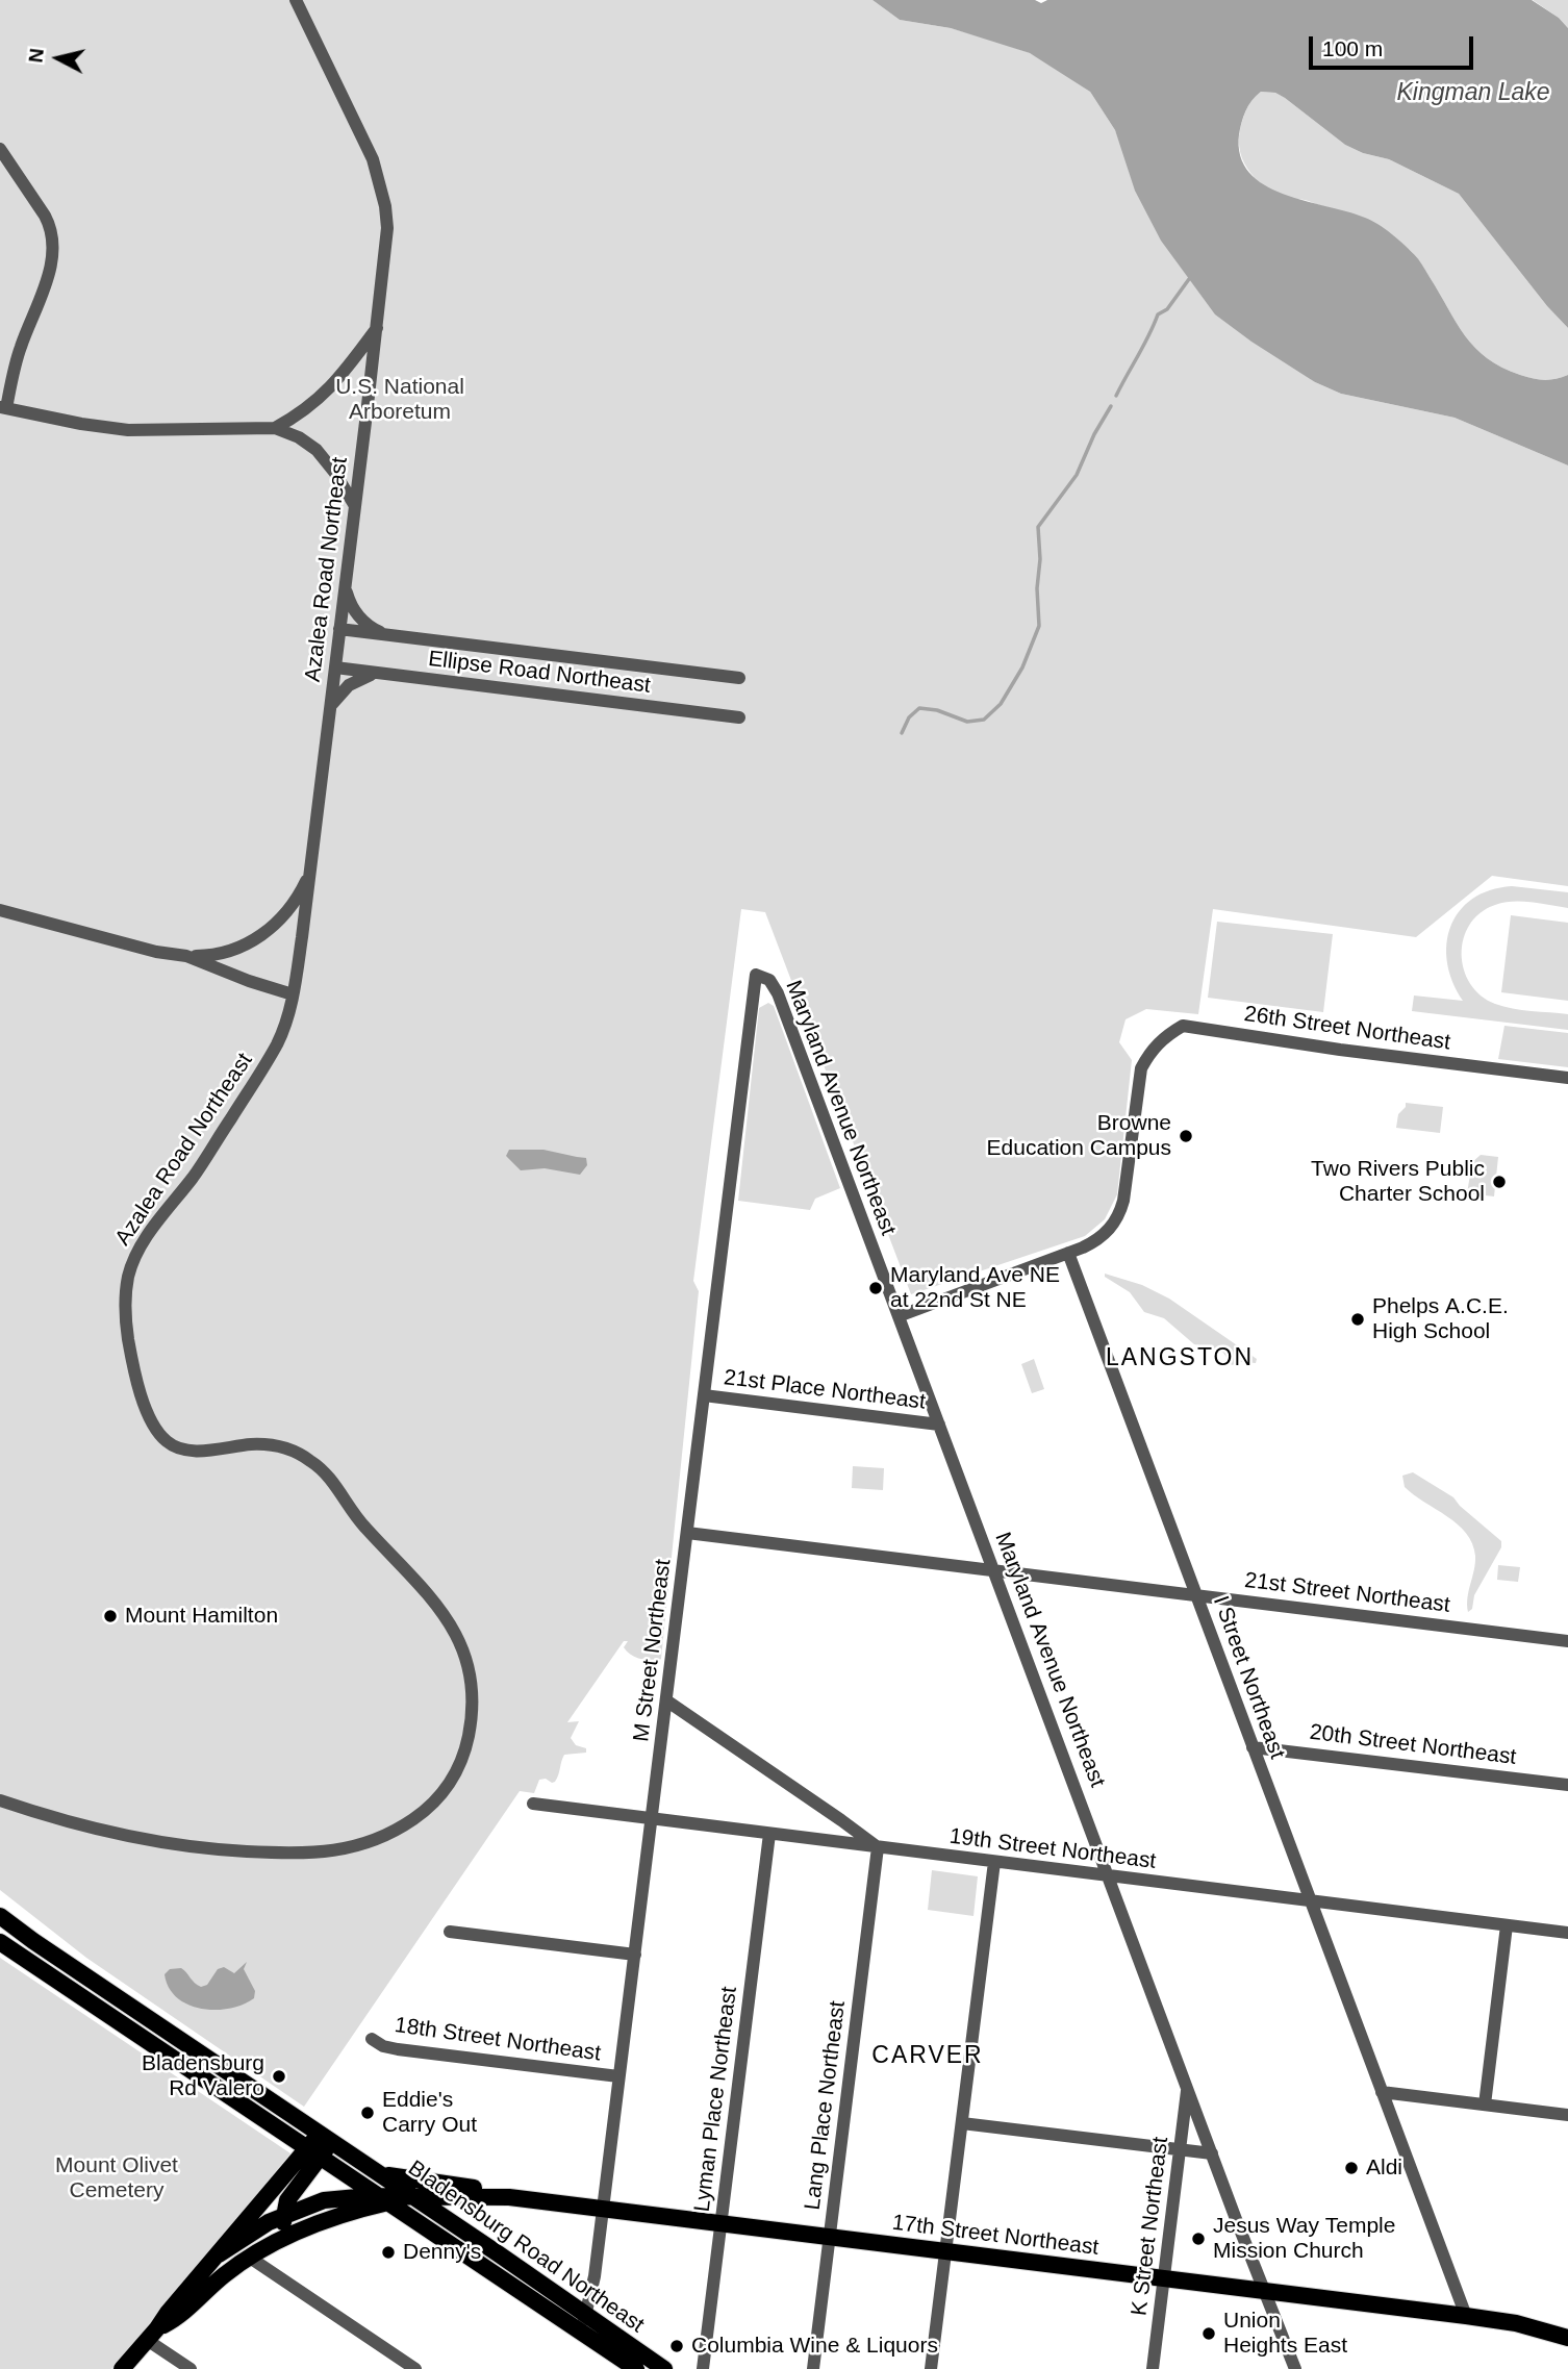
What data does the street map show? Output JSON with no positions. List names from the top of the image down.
{
  "streets": {
    "main road": ["17th Street Northeast", "Bladensburg Road Northeast"],
    "street": [
      "Azalea Road Northeast",
      "Ellipse Road Northeast",
      "26th Street Northeast",
      "Maryland Avenue Northeast",
      "21st Place Northeast",
      "21st Street Northeast",
      "M Street Northeast",
      "I Street Northeast",
      "20th Street Northeast",
      "19th Street Northeast",
      "18th Street Northeast",
      "Lyman Place Northeast",
      "Lang Place Northeast",
      "K Street Northeast"
    ]
  },
  "crossings": [
    ["Azalea Road Northeast", "Ellipse Road Northeast"],
    ["26th Street Northeast", "I Street Northeast"],
    ["Maryland Avenue Northeast", "21st Place Northeast"],
    ["Maryland Avenue Northeast", "21st Street Northeast"],
    ["Maryland Avenue Northeast", "M Street Northeast"],
    ["Maryland Avenue Northeast", "19th Street Northeast"],
    ["Maryland Avenue Northeast", "K Street Northeast"],
    ["Maryland Avenue Northeast", "17th Street Northeast"],
    ["21st Place Northeast", "M Street Northeast"],
    ["21st Street Northeast", "M Street Northeast"],
    ["21st Street Northeast", "I Street Northeast"],
    ["M Street Northeast", "19th Street Northeast"],
    ["M Street Northeast", "18th Street Northeast"],
    ["M Street Northeast", "17th Street Northeast"],
    ["M Street Northeast", "Bladensburg Road Northeast"],
    ["I Street Northeast", "20th Street Northeast"],
    ["I Street Northeast", "19th Street Northeast"],
    ["I Street Northeast", "17th Street Northeast"],
    ["19th Street Northeast", "Lyman Place Northeast"],
    ["19th Street Northeast", "Lang Place Northeast"],
    ["Lyman Place Northeast", "17th Street Northeast"],
    ["Lang Place Northeast", "17th Street Northeast"],
    ["K Street Northeast", "17th Street Northeast"],
    ["17th Street Northeast", "Bladensburg Road Northeast"]
  ],
  "districts": ["LANGSTON", "CARVER"],
  "water": ["Kingman Lake"],
  "parks": ["U.S. National Arboretum", "Mount Olivet Cemetery"],
  "places": [
    "Browne Education Campus",
    "Two Rivers Public Charter School",
    "Maryland Ave NE at 22nd St NE",
    "Phelps A.C.E. High School",
    "Mount Hamilton",
    "Bladensburg Rd Valero",
    "Eddie's Carry Out",
    "Aldi",
    "Jesus Way Temple Mission Church",
    "Denny's",
    "Union Heights East",
    "Columbia Wine & Liquors"
  ],
  "scale_bar": "100 m",
  "north": "left"
}
